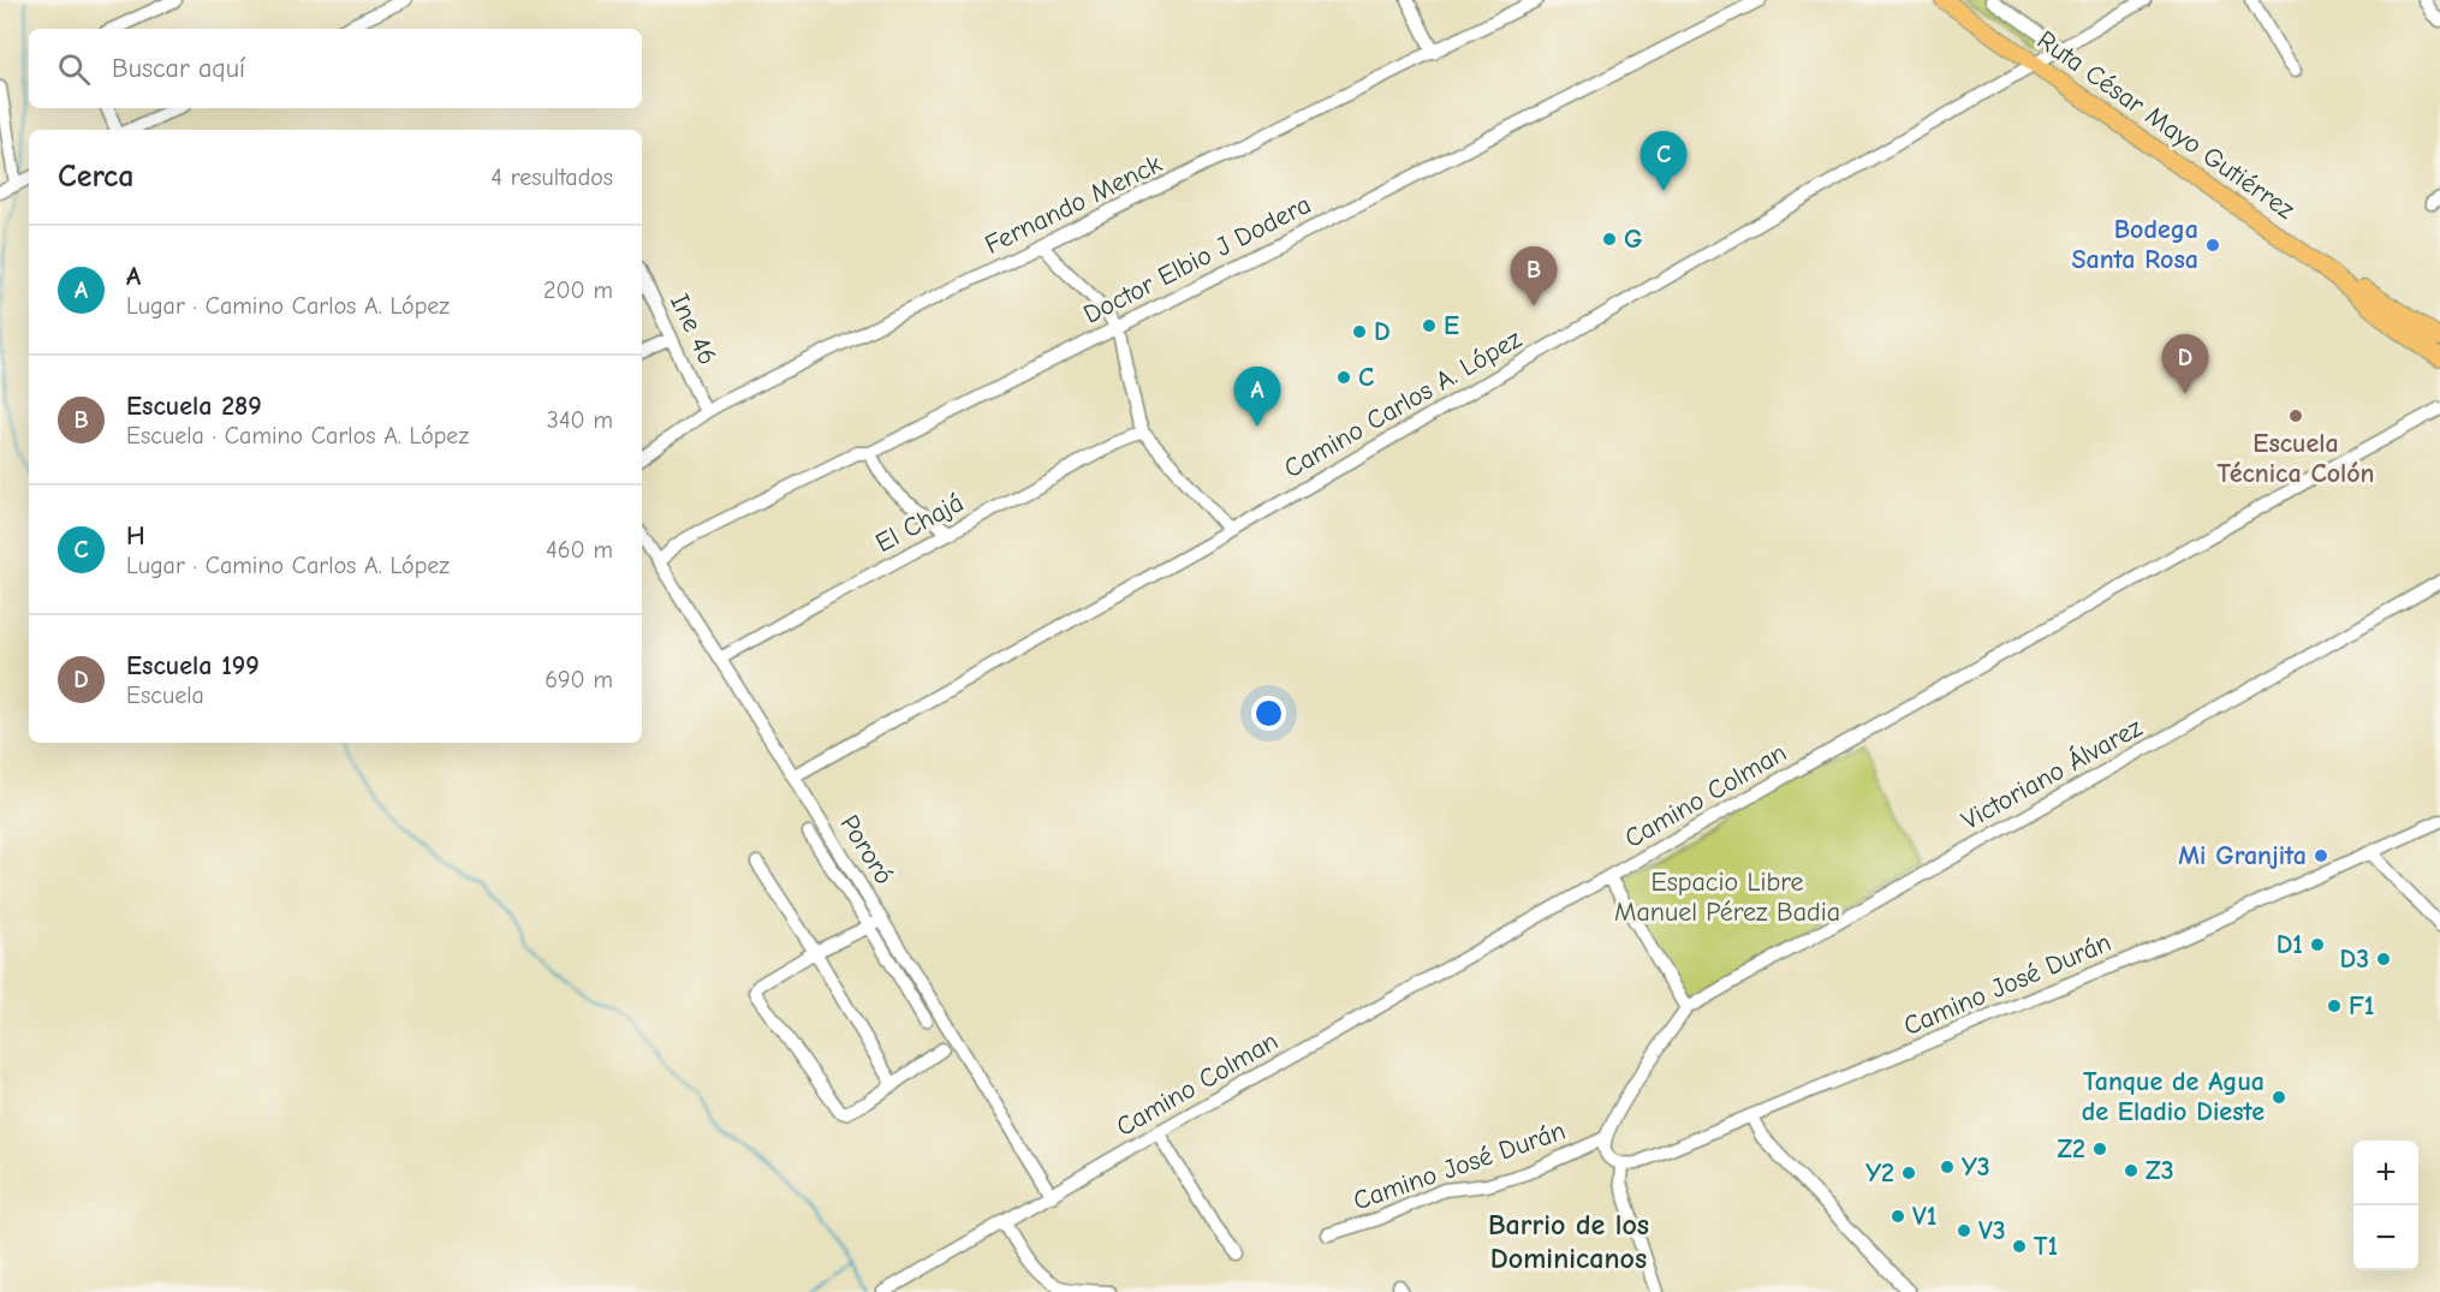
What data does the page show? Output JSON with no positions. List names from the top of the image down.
{
  "streets": {
    "main road": ["Ruta César Mayo Gutiérrez"],
    "street": [
      "Fernando Menck",
      "Doctor Elbio J Dodera",
      "Ine 46",
      "Camino Carlos A. López",
      "El Chajá",
      "Victoriano Álvarez",
      "Camino Colman",
      "Pororó",
      "Camino José Durán"
    ]
  },
  "crossings": [
    ["Ruta César Mayo Gutiérrez", "Camino Carlos A. López"],
    ["Fernando Menck", "Ine 46"],
    ["Doctor Elbio J Dodera", "Pororó"],
    ["Camino Carlos A. López", "Pororó"],
    ["El Chajá", "Pororó"],
    ["Victoriano Álvarez", "Camino José Durán"],
    ["Camino Colman", "Pororó"]
  ],
  "districts": ["Barrio de los Dominicanos"],
  "parks": ["Espacio Libre Manuel Pérez Badia"],
  "places": [
    "G",
    "Bodega Santa Rosa",
    "E",
    "D",
    "C",
    "Escuela Técnica Colón",
    "Mi Granjita",
    "D1",
    "D3",
    "F1",
    "Tanque de Agua de Eladio Dieste",
    "Z2",
    "Y3",
    "Z3",
    "Y2",
    "V1",
    "V3",
    "T1"
  ],
  "page": {
    "search": "Buscar aquí",
    "heading": ["Cerca", "4 resultados"],
    "pins": [
      "C",
      "B",
      "D",
      "A"
    ],
    "list": [
      {
        "mark": "A",
        "name": "A",
        "note": "Lugar · Camino Carlos A. López",
        "value": "200 m"
      },
      {
        "mark": "B",
        "name": "Escuela 289",
        "note": "Escuela · Camino Carlos A. López",
        "value": "340 m"
      },
      {
        "mark": "C",
        "name": "H",
        "note": "Lugar · Camino Carlos A. López",
        "value": "460 m"
      },
      {
        "mark": "D",
        "name": "Escuela 199",
        "note": "Escuela",
        "value": "690 m"
      }
    ],
    "map_buttons": ["+", "−"]
  }
}
